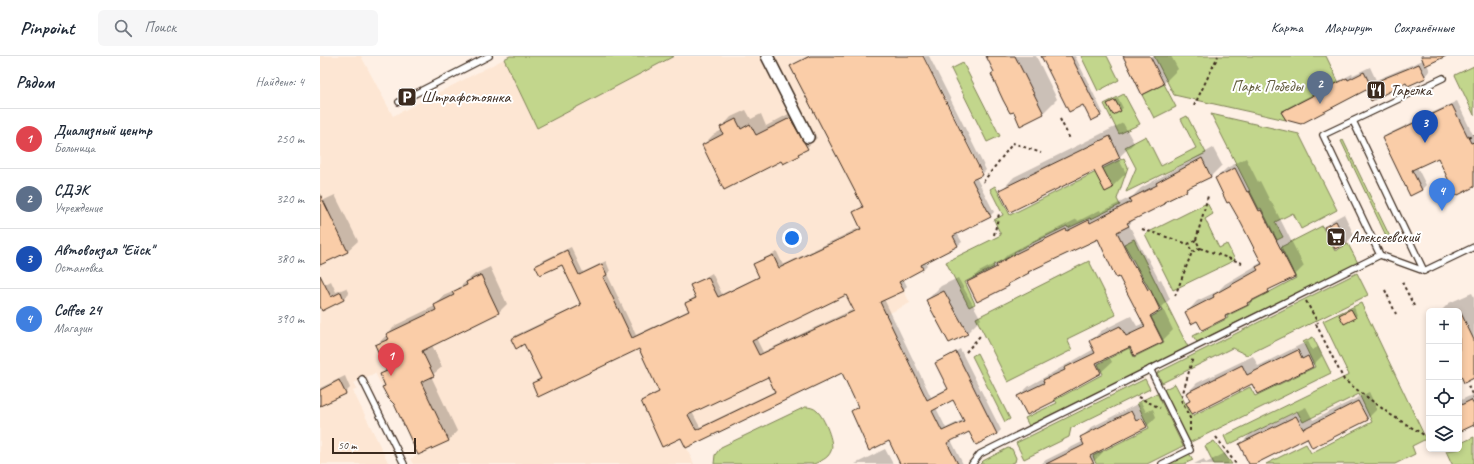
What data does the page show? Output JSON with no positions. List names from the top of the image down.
{
  "parks": ["Парк Победы"],
  "places": {
    "restaurant": ["Тарелка"],
    "parking": ["Штрафстоянка"],
    "supermarket": ["Алексеевский"]
  },
  "scale_bar": "50 m",
  "page": {
    "header": "Pinpoint",
    "search": "Поиск",
    "nav": ["Карта", "Маршрут", "Сохранённые"],
    "heading": ["Рядом", "Найдено: 4"],
    "pins": [
      "2",
      "3",
      "4",
      "1"
    ],
    "list": [
      {
        "mark": "1",
        "name": "Диализный центр",
        "note": "Больница",
        "value": "250 m"
      },
      {
        "mark": "2",
        "name": "СДЭК",
        "note": "Учреждение",
        "value": "320 m"
      },
      {
        "mark": "3",
        "name": "Автовокзал \"Ейск\"",
        "note": "Остановка",
        "value": "380 m"
      },
      {
        "mark": "4",
        "name": "Coffee 24",
        "note": "Магазин",
        "value": "390 m"
      }
    ],
    "map_buttons": ["+", "−"],
    "scale": "50 m"
  }
}
